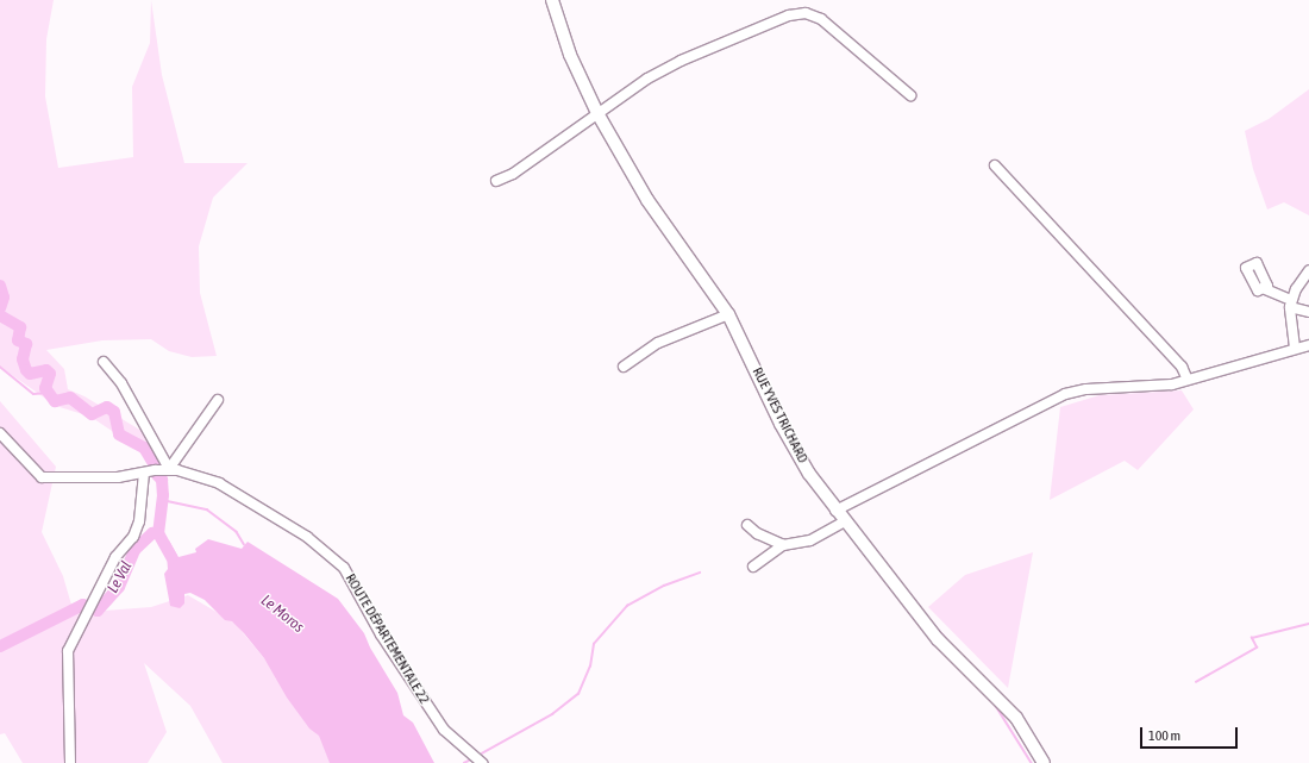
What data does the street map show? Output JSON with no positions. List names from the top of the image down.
{
  "streets": {
    "main road": ["RUE YVES TRICHARD"],
    "street": ["ROUTE DÉPARTEMENTALE 22"]
  },
  "water": ["Le Val", "Le Moros"],
  "scale_bar": "100 m"
}
